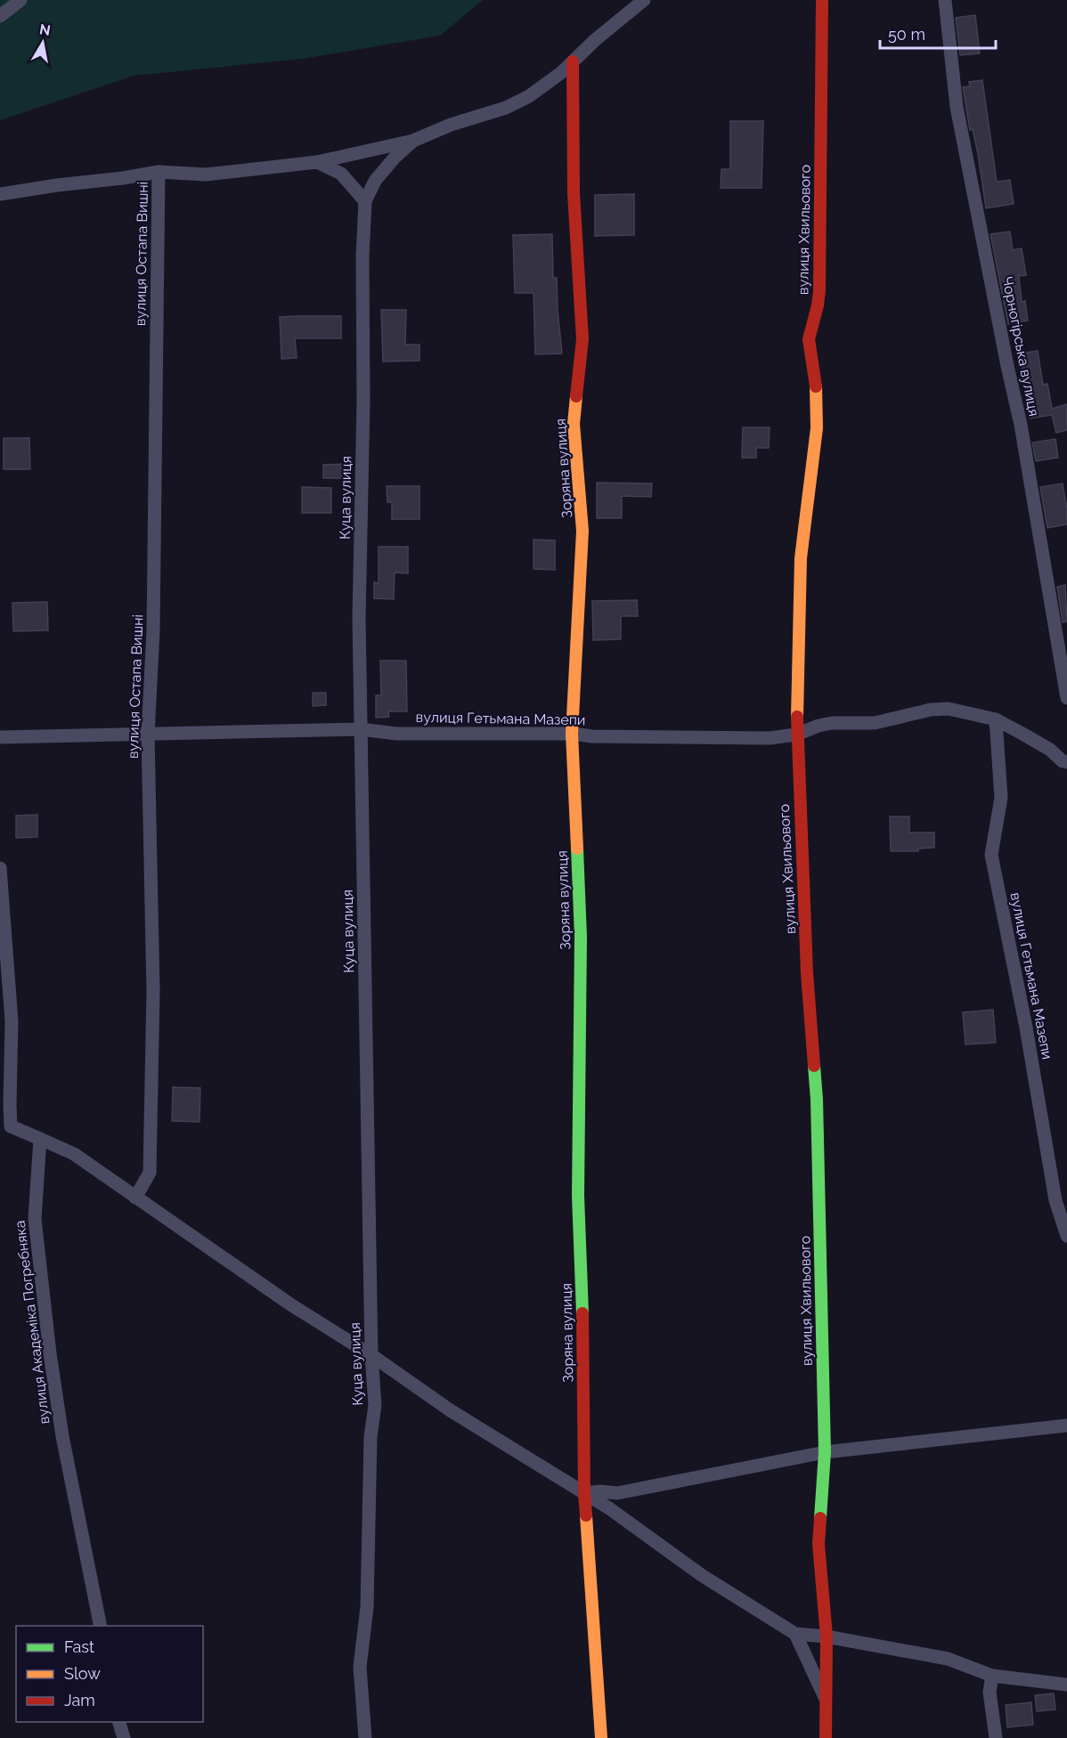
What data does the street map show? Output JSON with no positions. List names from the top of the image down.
{
  "streets": {
    "street": [
      "вулиця Хвильового",
      "вулиця Остапа Вишні",
      "Чорногірська вулиця",
      "Зоряна вулиця",
      "Куца вулиця",
      "вулиця Гетьмана Мазепи",
      "вулиця Академіка Погребняка"
    ]
  },
  "crossings": [
    ["вулиця Хвильового", "вулиця Гетьмана Мазепи"],
    ["вулиця Остапа Вишні", "вулиця Гетьмана Мазепи"],
    ["Зоряна вулиця", "вулиця Гетьмана Мазепи"],
    ["Куца вулиця", "вулиця Гетьмана Мазепи"]
  ],
  "legend": ["Fast", "Slow", "Jam"],
  "scale_bar": "50 m",
  "north": "top"
}
